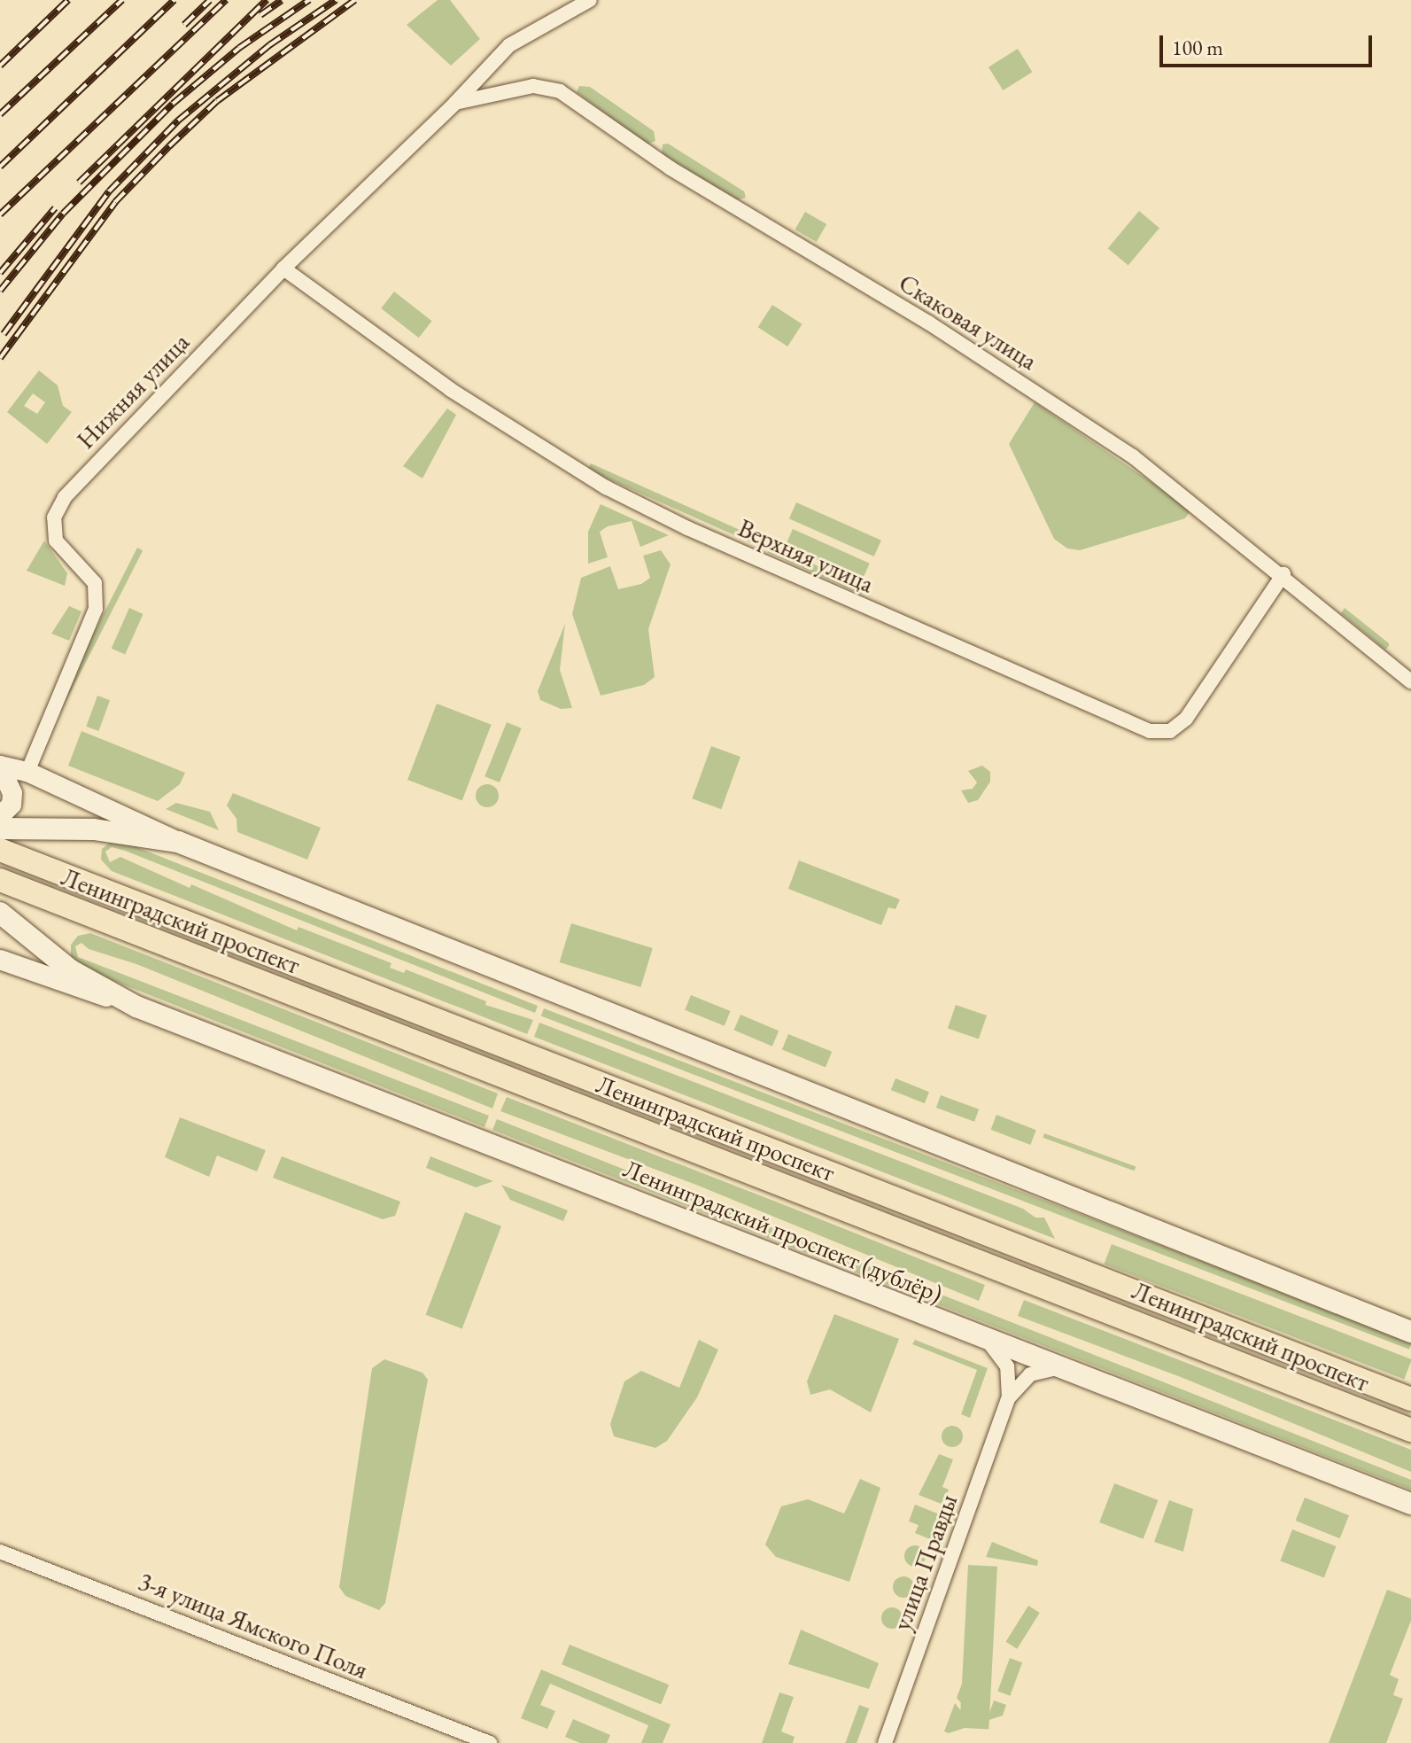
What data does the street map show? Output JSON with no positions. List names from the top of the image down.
{
  "streets": {
    "main road": ["Ленинградский проспект", "Ленинградский проспект (дублёр)"],
    "street": [
      "Скаковая улица",
      "Нижняя улица",
      "Верхняя улица",
      "улица Правды",
      "3-я улица Ямского Поля"
    ]
  },
  "crossings": [
    ["Скаковая улица", "Нижняя улица"],
    ["Скаковая улица", "Верхняя улица"],
    ["Нижняя улица", "Верхняя улица"],
    ["Ленинградский проспект (дублёр)", "улица Правды"]
  ],
  "scale_bar": "100 m"
}
